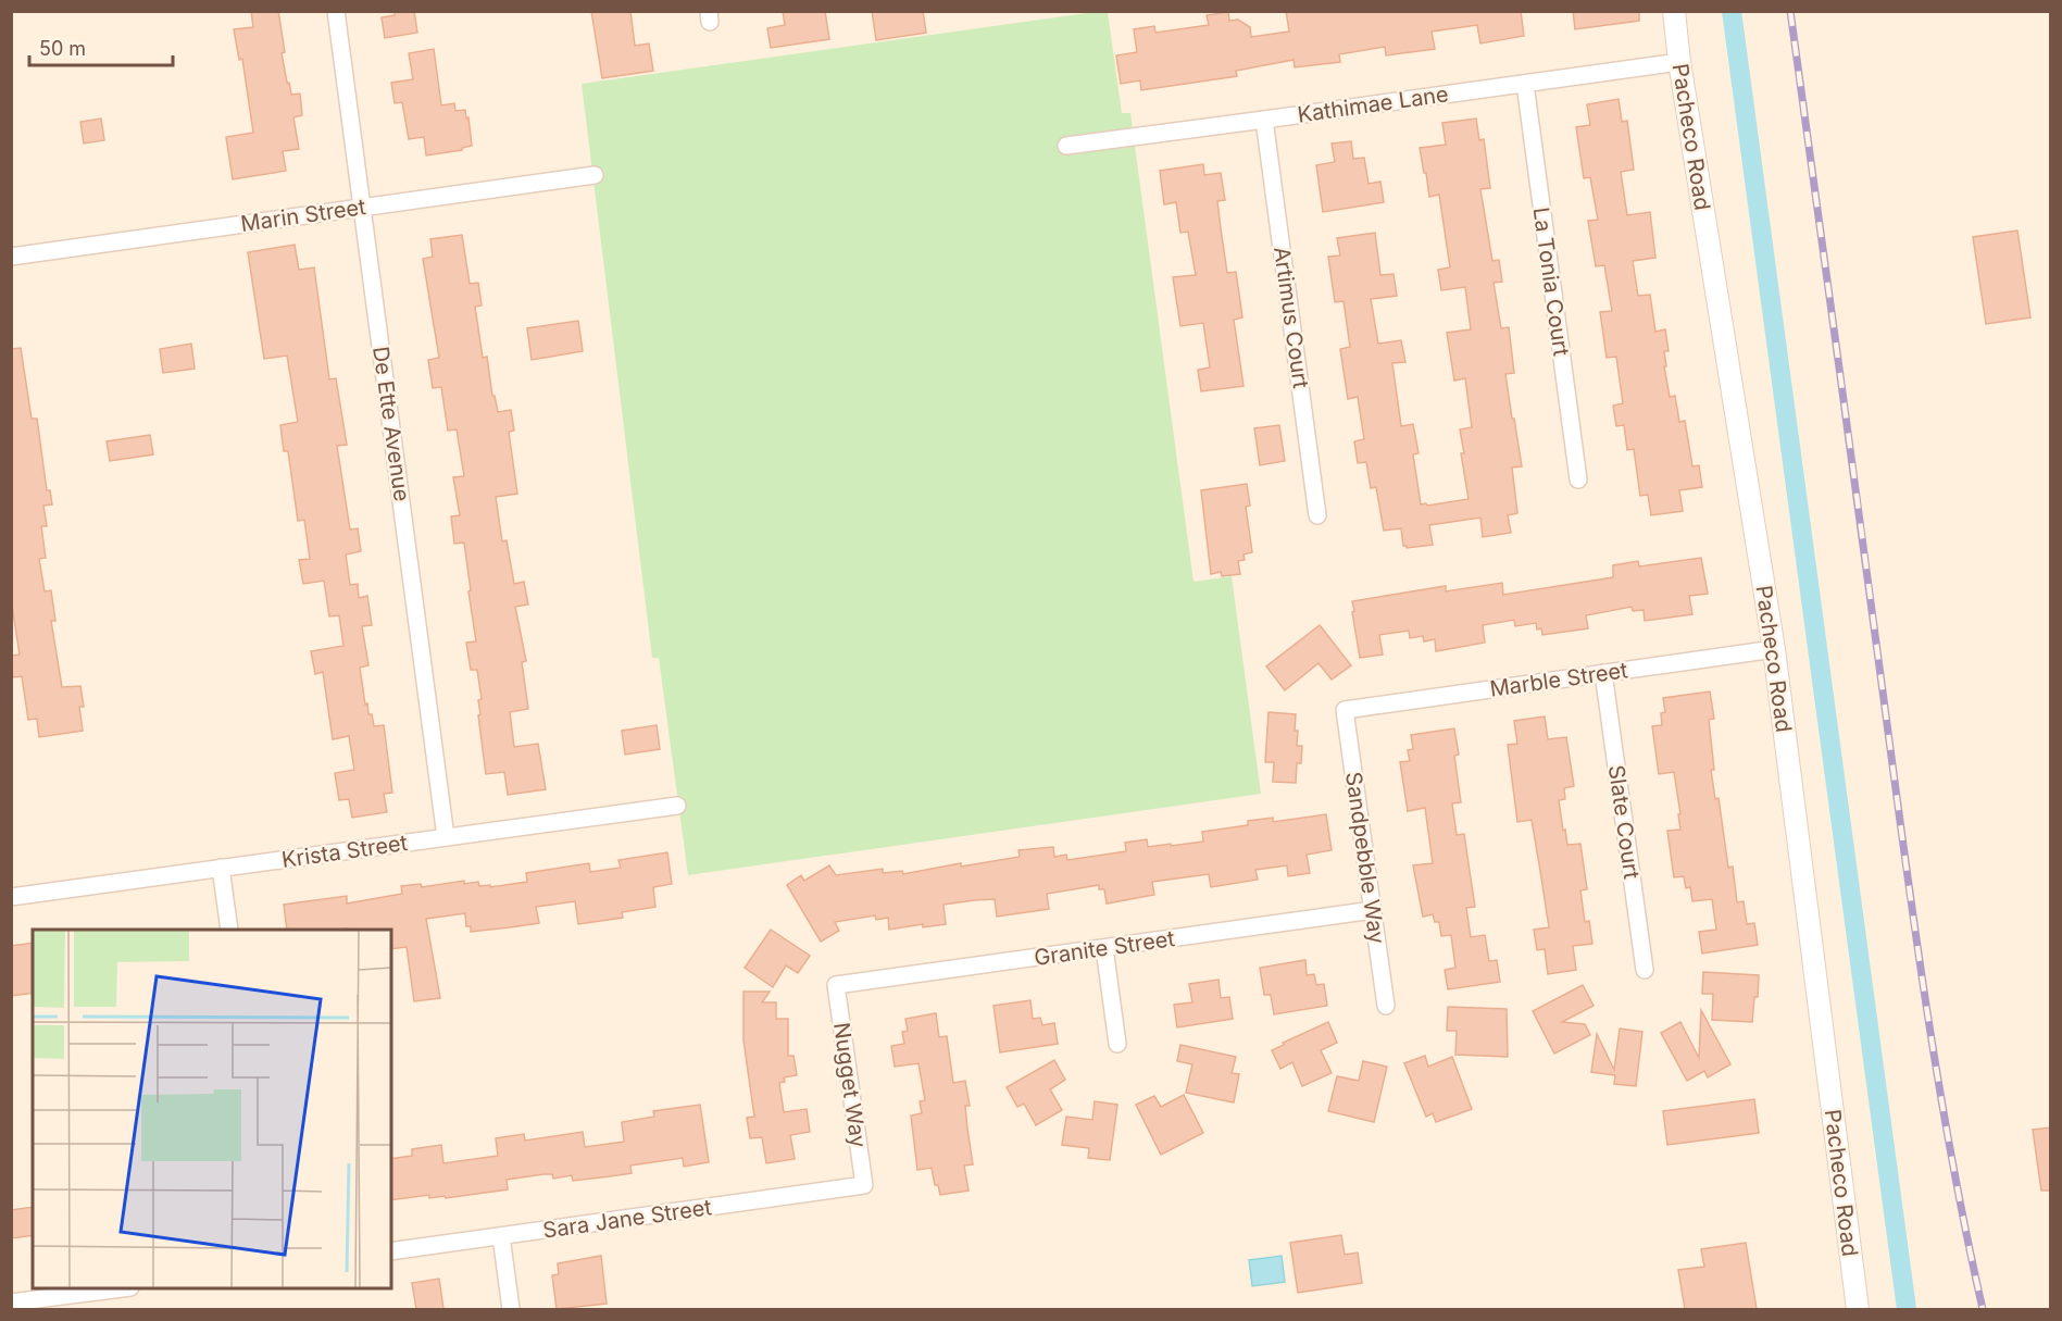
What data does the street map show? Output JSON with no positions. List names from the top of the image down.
{
  "streets": {
    "street": [
      "Kathimae Lane",
      "Pacheco Road",
      "Marin Street",
      "La Tonia Court",
      "Artimus Court",
      "De Ette Avenue",
      "Marble Street",
      "Slate Court",
      "Krista Street",
      "Sandpebble Way",
      "Granite Street",
      "Nugget Way",
      "Sara Jane Street"
    ]
  },
  "crossings": [
    ["Kathimae Lane", "Pacheco Road"],
    ["Kathimae Lane", "La Tonia Court"],
    ["Kathimae Lane", "Artimus Court"],
    ["Pacheco Road", "Marble Street"],
    ["Marin Street", "De Ette Avenue"],
    ["De Ette Avenue", "Krista Street"],
    ["Marble Street", "Slate Court"],
    ["Marble Street", "Sandpebble Way"],
    ["Sandpebble Way", "Granite Street"],
    ["Granite Street", "Nugget Way"],
    ["Nugget Way", "Sara Jane Street"]
  ],
  "scale_bar": "50 m"
}
